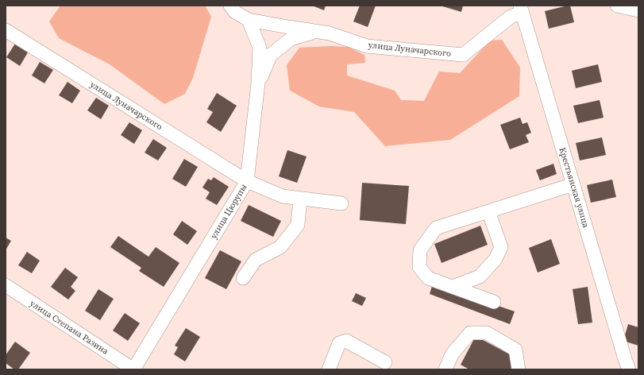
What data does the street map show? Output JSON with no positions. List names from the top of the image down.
{
  "streets": {
    "street": [
      "улица Луначарского",
      "Крестьянская улица",
      "улица Цюрупы",
      "улица Степана Разина"
    ]
  },
  "crossings": [
    ["улица Луначарского", "Крестьянская улица"],
    ["улица Луначарского", "улица Цюрупы"],
    ["улица Цюрупы", "улица Степана Разина"]
  ]
}
